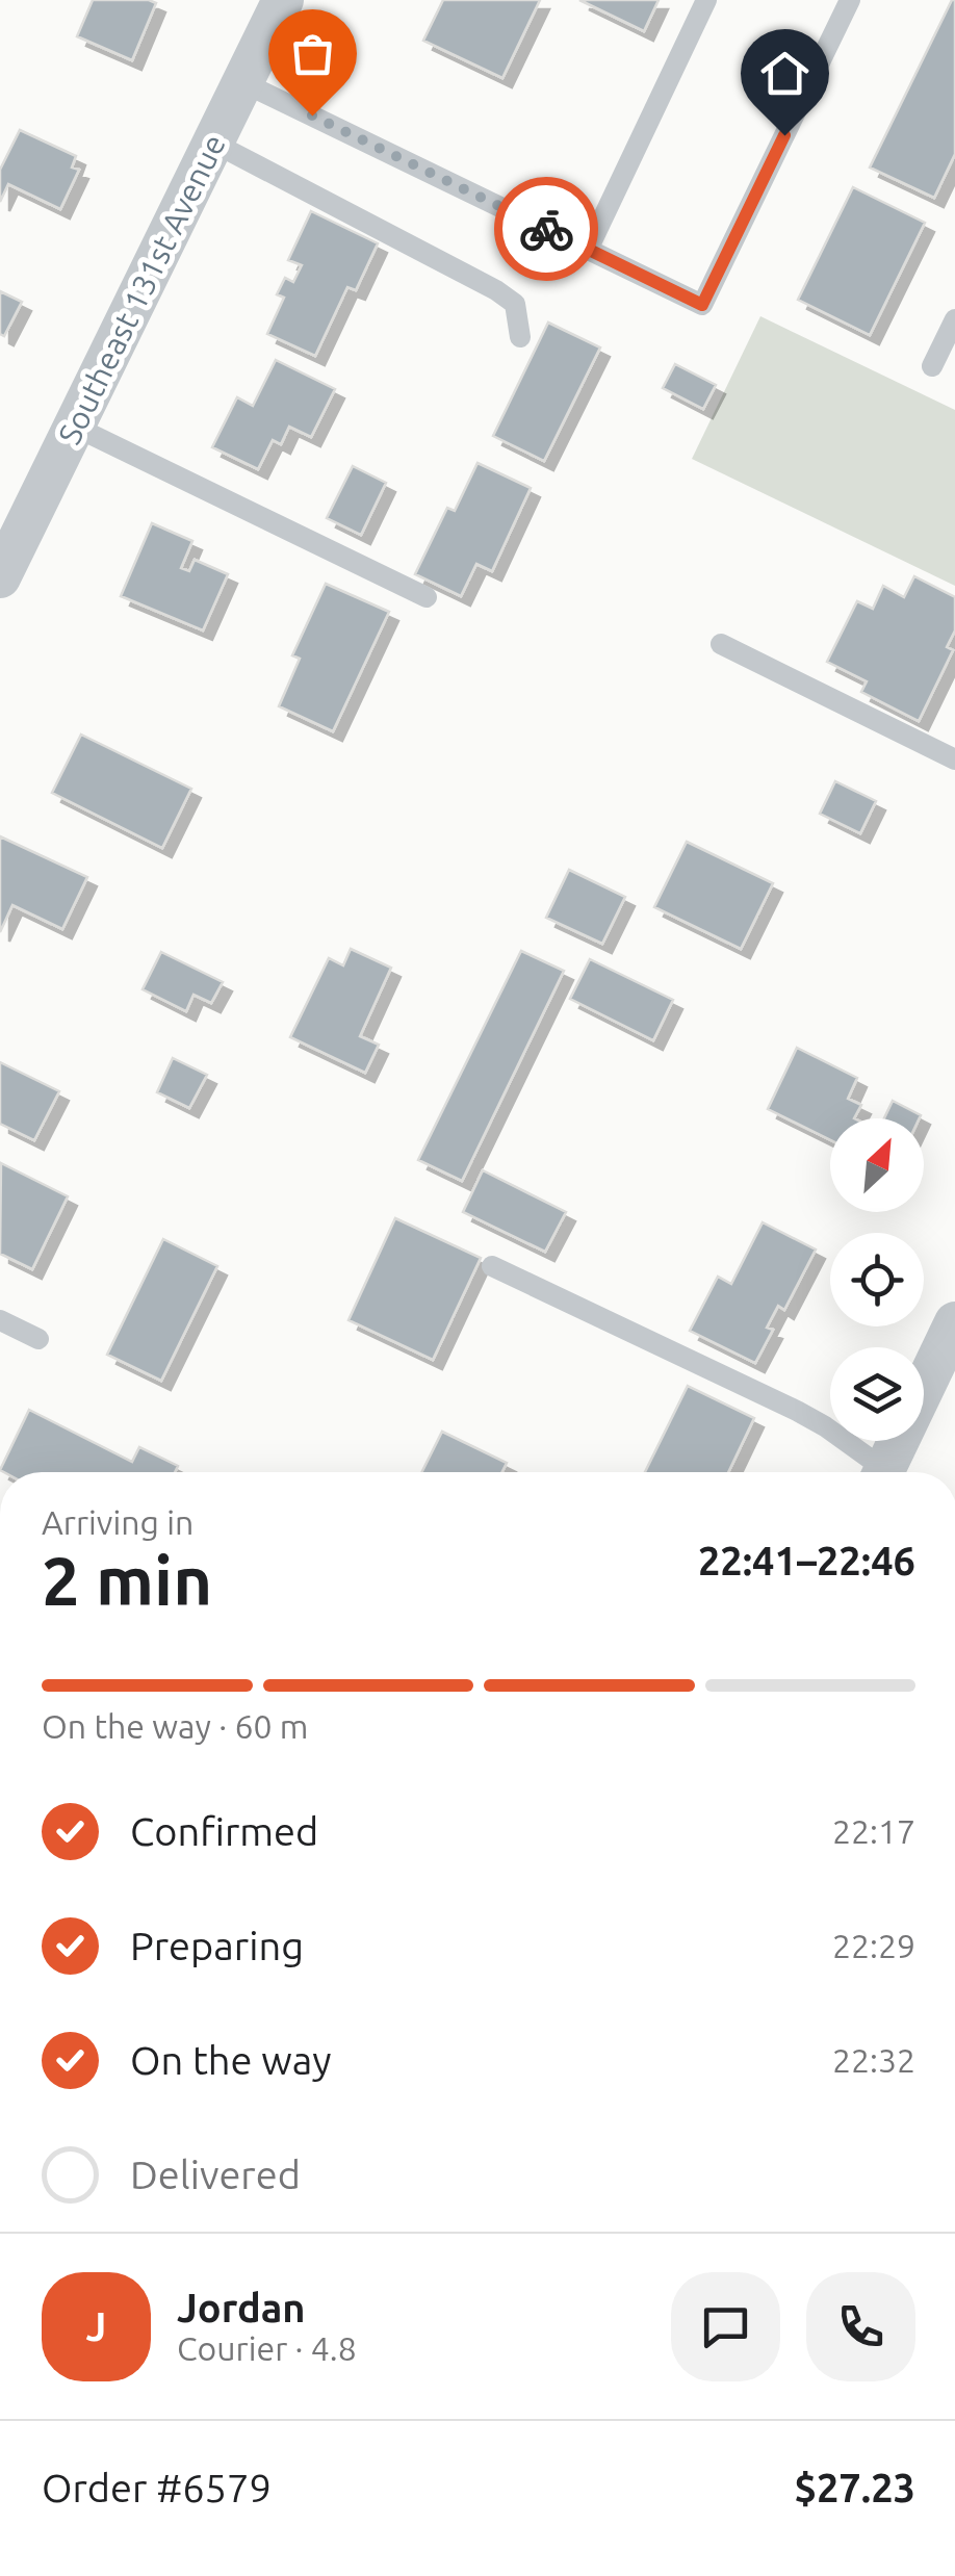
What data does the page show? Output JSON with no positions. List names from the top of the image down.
{
  "streets": {
    "street": ["Southeast 131st Avenue"]
  },
  "north": "top right",
  "page": {
    "heading": ["2 min", "Arriving in", "22:41–22:46"],
    "panel": [
      "Jordan",
      "Courier · 4.8",
      "Order #6579",
      "$27.23"
    ],
    "bar": "On the way · 60 m",
    "list": [
      ["Confirmed", "22:17"],
      ["Preparing", "22:29"],
      ["On the way", "22:32"],
      "Delivered"
    ],
    "round": "J"
  }
}
